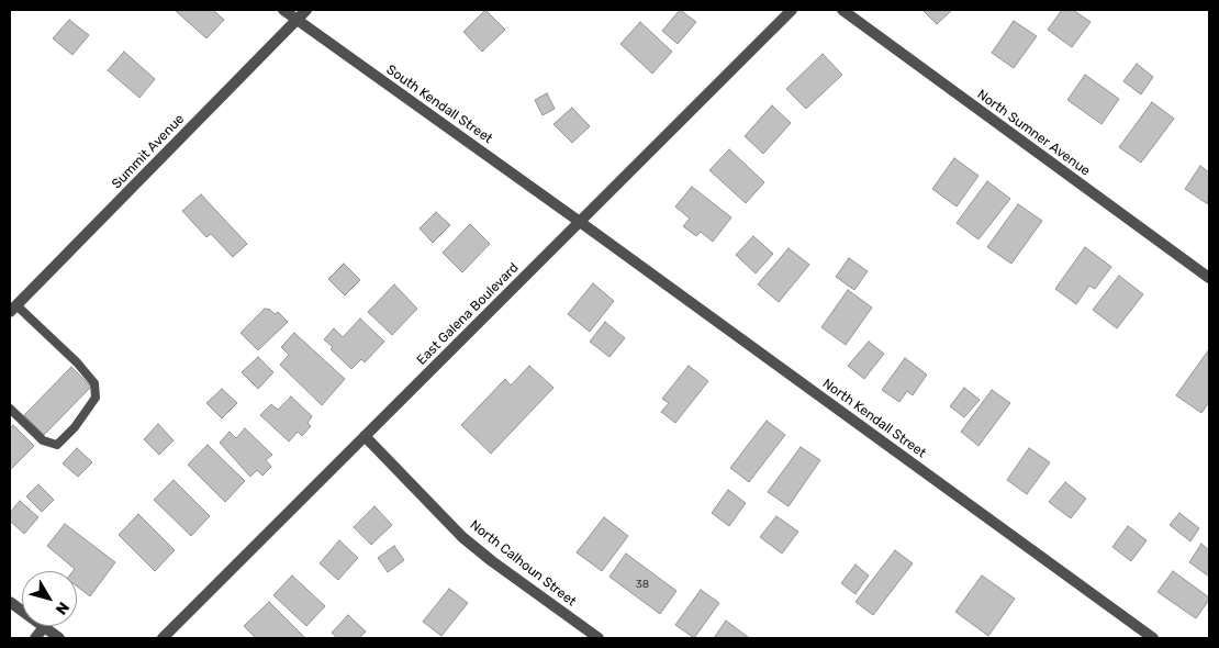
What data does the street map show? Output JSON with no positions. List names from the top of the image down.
{
  "streets": {
    "street": [
      "South Kendall Street",
      "North Sumner Avenue",
      "Summit Avenue",
      "East Galena Boulevard",
      "North Kendall Street",
      "North Calhoun Street"
    ]
  },
  "crossings": [
    ["South Kendall Street", "Summit Avenue"],
    ["South Kendall Street", "East Galena Boulevard"],
    ["South Kendall Street", "North Kendall Street"],
    ["East Galena Boulevard", "North Kendall Street"],
    ["East Galena Boulevard", "North Calhoun Street"]
  ],
  "house_numbers": ["38"],
  "north": "bottom right"
}
